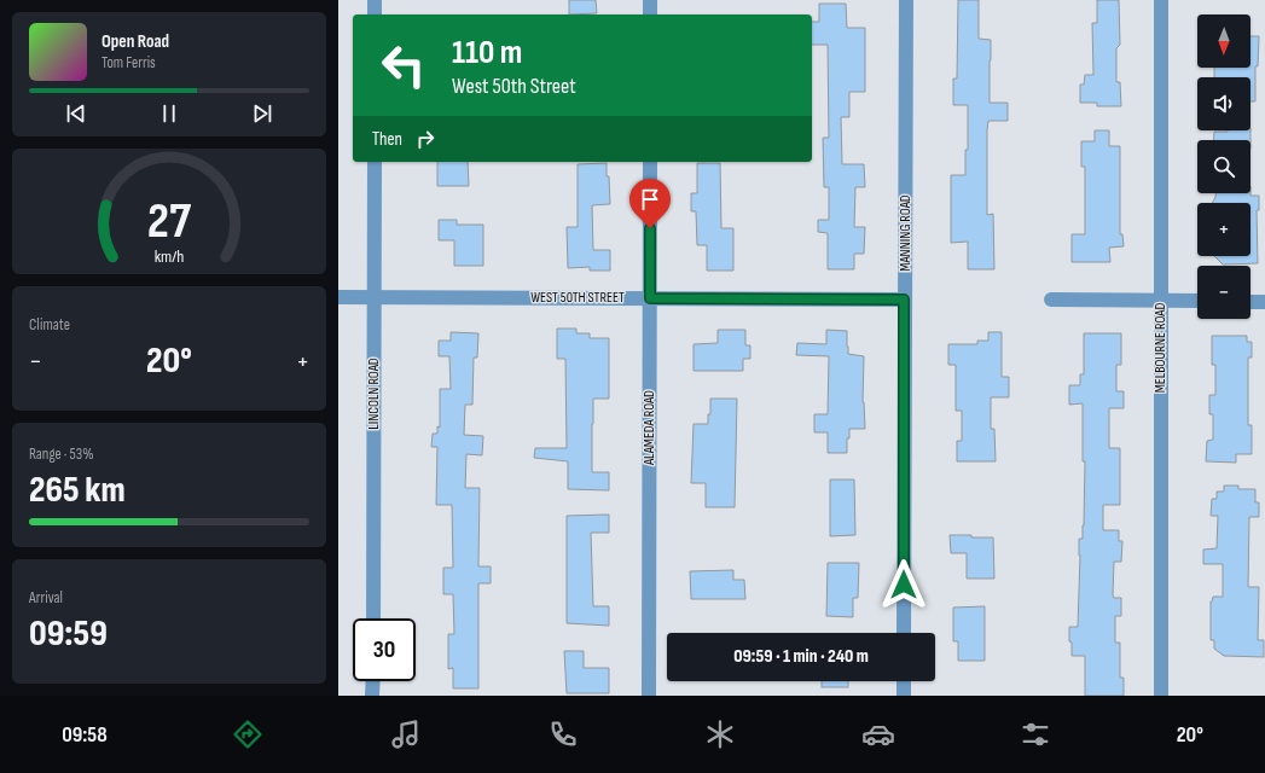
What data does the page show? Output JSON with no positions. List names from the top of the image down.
{
  "streets": {
    "street": [
      "MANNING ROAD",
      "WEST 50TH STREET",
      "MELBOURNE ROAD",
      "LINCOLN ROAD",
      "ALAMEDA ROAD"
    ]
  },
  "crossings": [
    ["MANNING ROAD", "WEST 50TH STREET"],
    ["WEST 50TH STREET", "LINCOLN ROAD"],
    ["WEST 50TH STREET", "ALAMEDA ROAD"]
  ],
  "north": "bottom",
  "page": {
    "map_buttons": ["+", "−"],
    "turn": ["110 m", "West 50th Street"],
    "song": ["Open Road", "Tom Ferris"],
    "then": "Then",
    "tile": [
      "Climate",
      ["Range · 53%", "265 km"],
      ["Arrival", "09:59"]
    ],
    "heat": ["−", "20°", "+"],
    "limit": "30",
    "trip": "09:59 · 1 min · 240 m",
    "tabs": ["09:58", "20°"],
    "gauge": ["27", "km/h"]
  }
}
